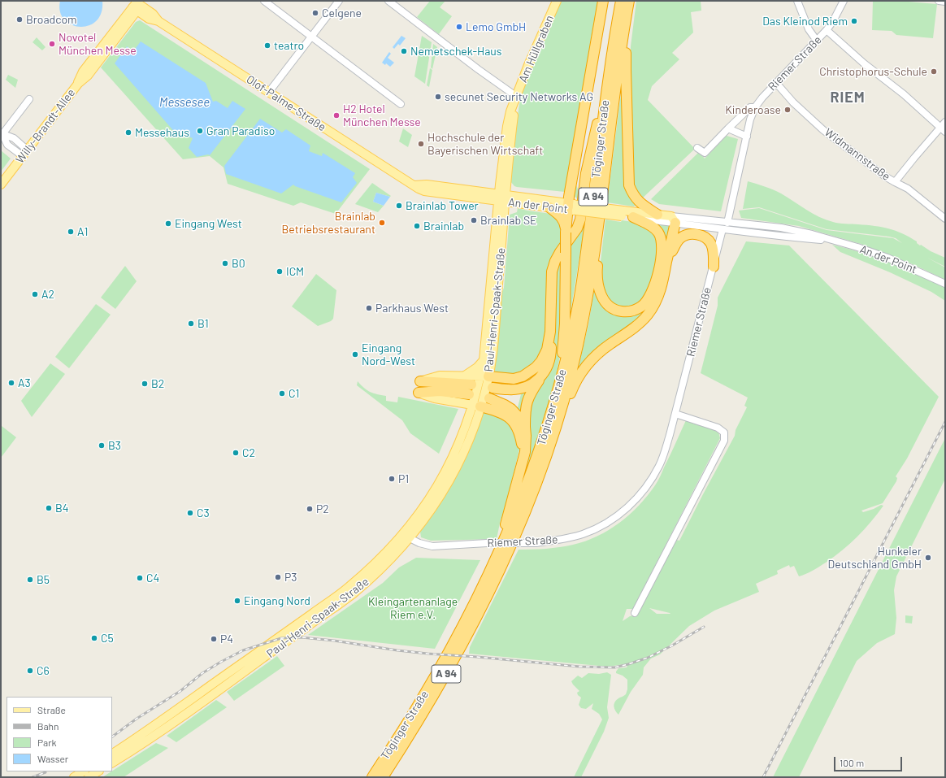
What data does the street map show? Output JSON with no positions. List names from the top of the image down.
{
  "streets": {
    "highway": ["Töginger Straße", "A 94"],
    "main road": [
      "Am Hüllgraben",
      "Olof-Palme-Straße",
      "Willy-Brandt-Allee",
      "An der Point",
      "Paul-Henri-Spaak-Straße"
    ],
    "street": ["Riemer Straße", "Widmannstraße"]
  },
  "crossings": [
    ["Am Hüllgraben", "Olof-Palme-Straße"],
    ["Am Hüllgraben", "An der Point"],
    ["Am Hüllgraben", "Paul-Henri-Spaak-Straße"],
    ["Riemer Straße", "Widmannstraße"],
    ["Riemer Straße", "An der Point"],
    ["Riemer Straße", "Paul-Henri-Spaak-Straße"],
    ["Olof-Palme-Straße", "Willy-Brandt-Allee"],
    ["Olof-Palme-Straße", "An der Point"],
    ["Olof-Palme-Straße", "Paul-Henri-Spaak-Straße"],
    ["An der Point", "Paul-Henri-Spaak-Straße"]
  ],
  "districts": ["RIEM"],
  "water": ["Messesee"],
  "parks": ["Kleingartenanlage Riem e.V."],
  "places": [
    "Celgene",
    "Broadcom",
    "Das Kleinod Riem",
    "Lemo GmbH",
    "Novotel München Messe",
    "teatro",
    "Nemetschek-Haus",
    "Christophorus-Schule",
    "secunet Security Networks AG",
    "Kinderoase",
    "H2 Hotel München Messe",
    "Gran Paradiso",
    "Messehaus",
    "Hochschule der Bayerischen Wirtschaft",
    "Brainlab Tower",
    "Brainlab SE",
    "Brainlab Betriebsrestaurant",
    "Eingang West",
    "Brainlab",
    "A1",
    "B0",
    "ICM",
    "A2",
    "Parkhaus West",
    "B1",
    "Eingang Nord-West",
    "A3",
    "B2",
    "C1",
    "B3",
    "C2",
    "P1",
    "B4",
    "P2",
    "C3",
    "Hunkeler Deutschland GmbH",
    "P3",
    "C4",
    "B5",
    "Eingang Nord",
    "C5",
    "P4",
    "C6"
  ],
  "legend": [
    "Straße",
    "Bahn",
    "Park",
    "Wasser"
  ],
  "scale_bar": "100 m"
}
